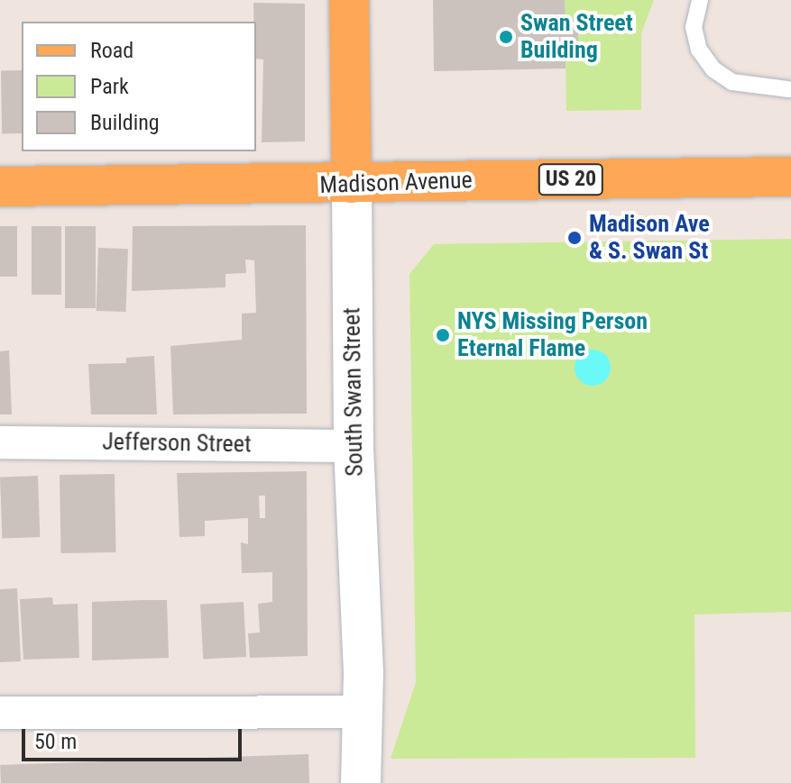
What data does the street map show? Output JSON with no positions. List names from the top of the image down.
{
  "streets": {
    "main road": ["US 20", "Madison Avenue", "South Swan Street"],
    "street": ["Jefferson Street"]
  },
  "crossings": [
    ["Madison Avenue", "South Swan Street"],
    ["South Swan Street", "Jefferson Street"]
  ],
  "places": ["Swan Street Building", "Madison Ave & S. Swan St", "NYS Missing Person Eternal Flame"],
  "legend": ["Road", "Park", "Building"],
  "scale_bar": "50 m"
}
